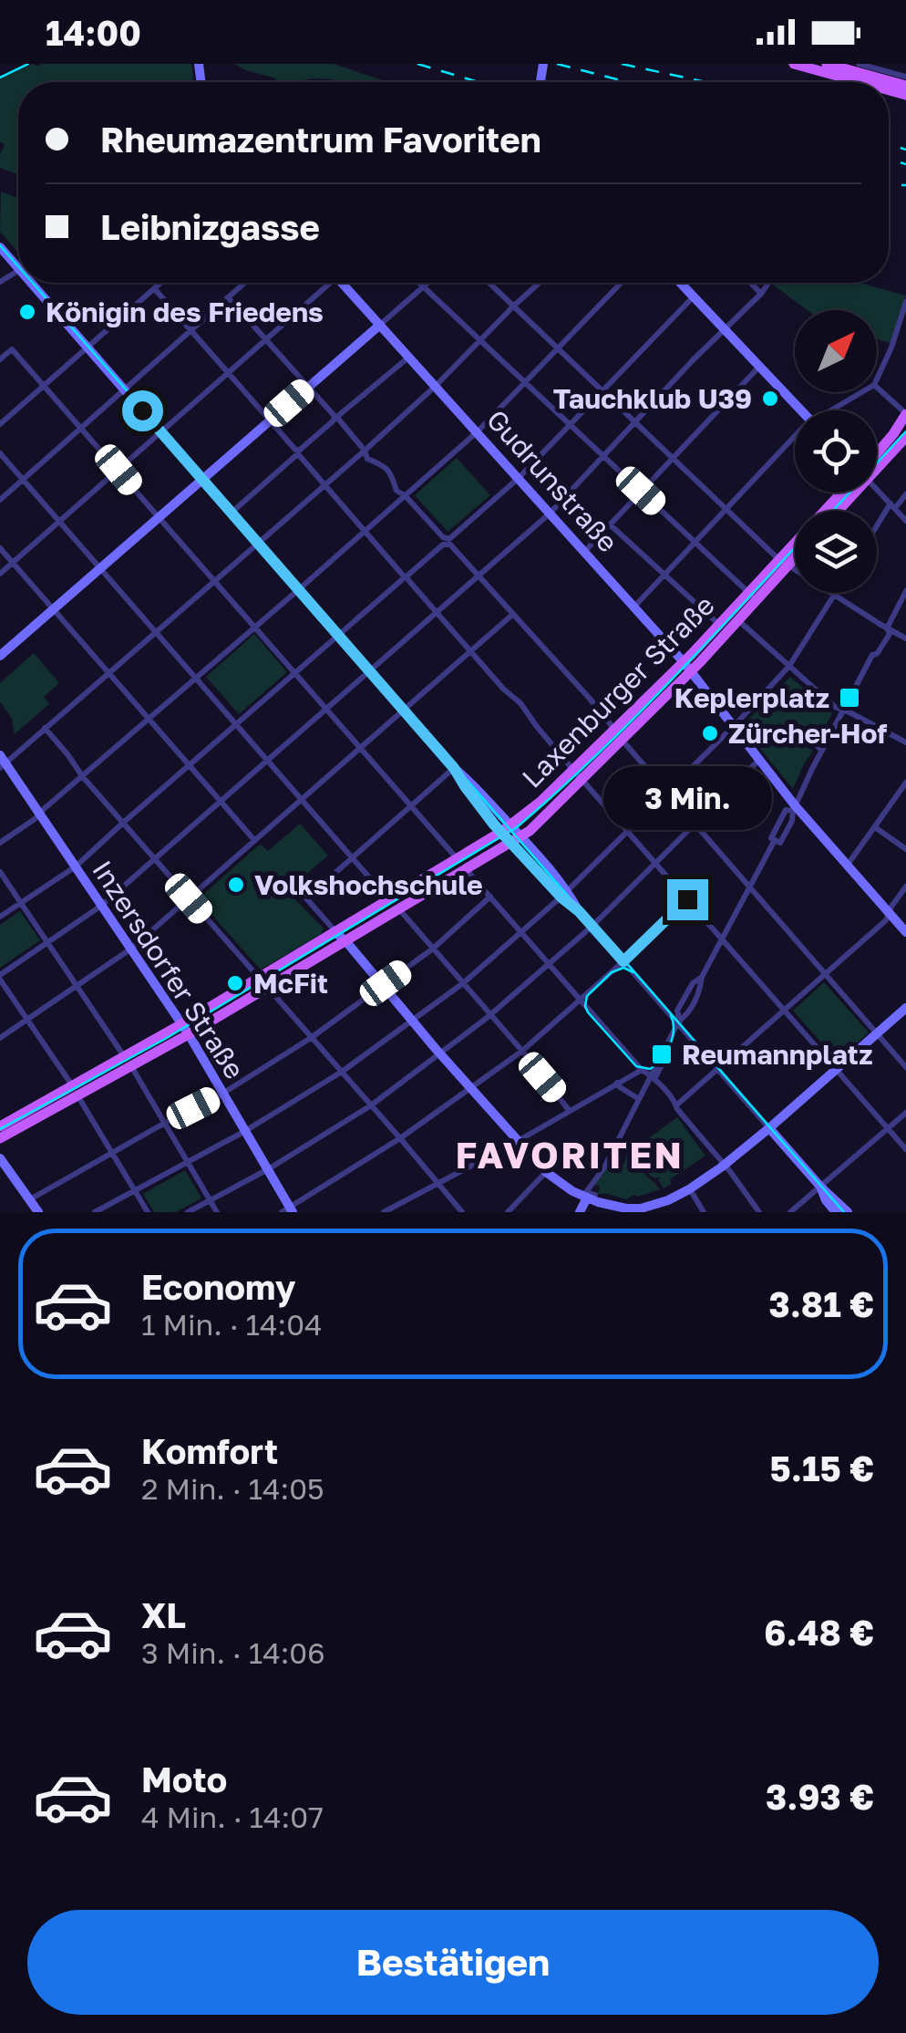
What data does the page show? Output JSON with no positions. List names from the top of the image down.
{
  "streets": {
    "main road": ["Laxenburger Straße"],
    "street": ["Gudrunstraße", "Inzersdorfer Straße"]
  },
  "crossings": [
    ["Gudrunstraße", "Laxenburger Straße"]
  ],
  "districts": ["FAVORITEN"],
  "places": {
    "other": [
      "Königin des Friedens",
      "Tauchklub U39",
      "Zürcher-Hof",
      "Volkshochschule",
      "McFit"
    ],
    "transit": ["Keplerplatz", "Reumannplatz"]
  },
  "north": "top right",
  "page": {
    "status": "14:00",
    "banner": ["Rheumazentrum Favoriten", "Leibnizgasse"],
    "bubble": "3 Min.",
    "list": [
      {
        "name": "Economy",
        "note": "1 Min. · 14:04",
        "value": "3.81 €"
      },
      {
        "name": "Komfort",
        "note": "2 Min. · 14:05",
        "value": "5.15 €"
      },
      {
        "name": "XL",
        "note": "3 Min. · 14:06",
        "value": "6.48 €"
      },
      {
        "name": "Moto",
        "note": "4 Min. · 14:07",
        "value": "3.93 €"
      }
    ],
    "buttons": "Bestätigen"
  }
}
